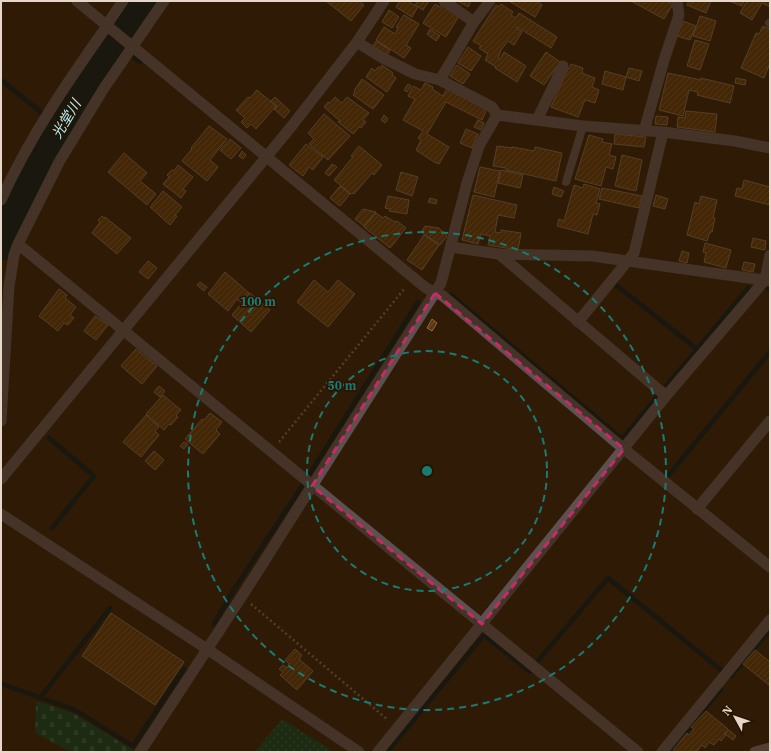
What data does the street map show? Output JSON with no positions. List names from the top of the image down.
{
  "water": ["光堂川"],
  "north": "top left",
  "rings": ["100 m", "50 m"]
}
